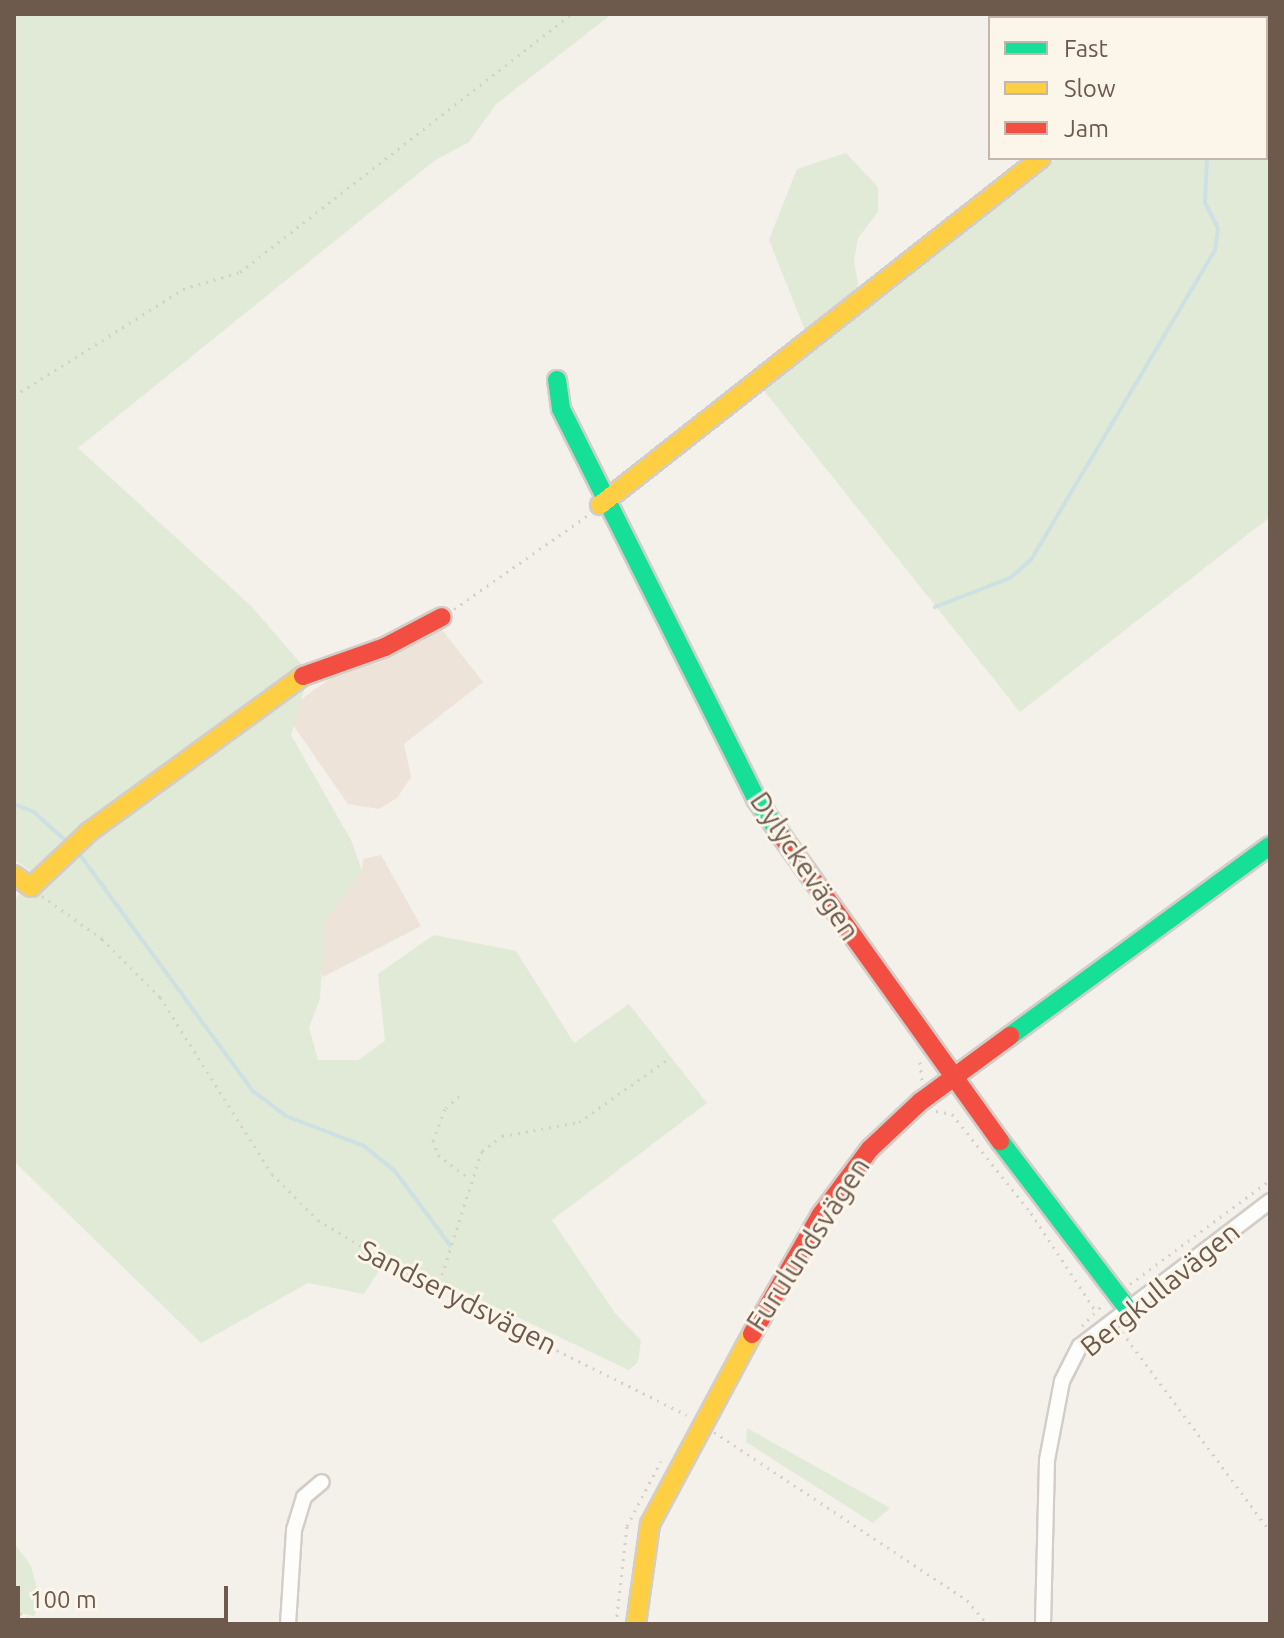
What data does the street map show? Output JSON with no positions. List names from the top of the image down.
{
  "streets": {
    "street": ["Dylyckevägen", "Furulundsvägen", "Bergkullavägen"],
    "path": ["Sandserydsvägen"]
  },
  "crossings": [
    ["Dylyckevägen", "Furulundsvägen"],
    ["Dylyckevägen", "Bergkullavägen"],
    ["Furulundsvägen", "Sandserydsvägen"]
  ],
  "legend": ["Fast", "Slow", "Jam"],
  "scale_bar": "100 m"
}
